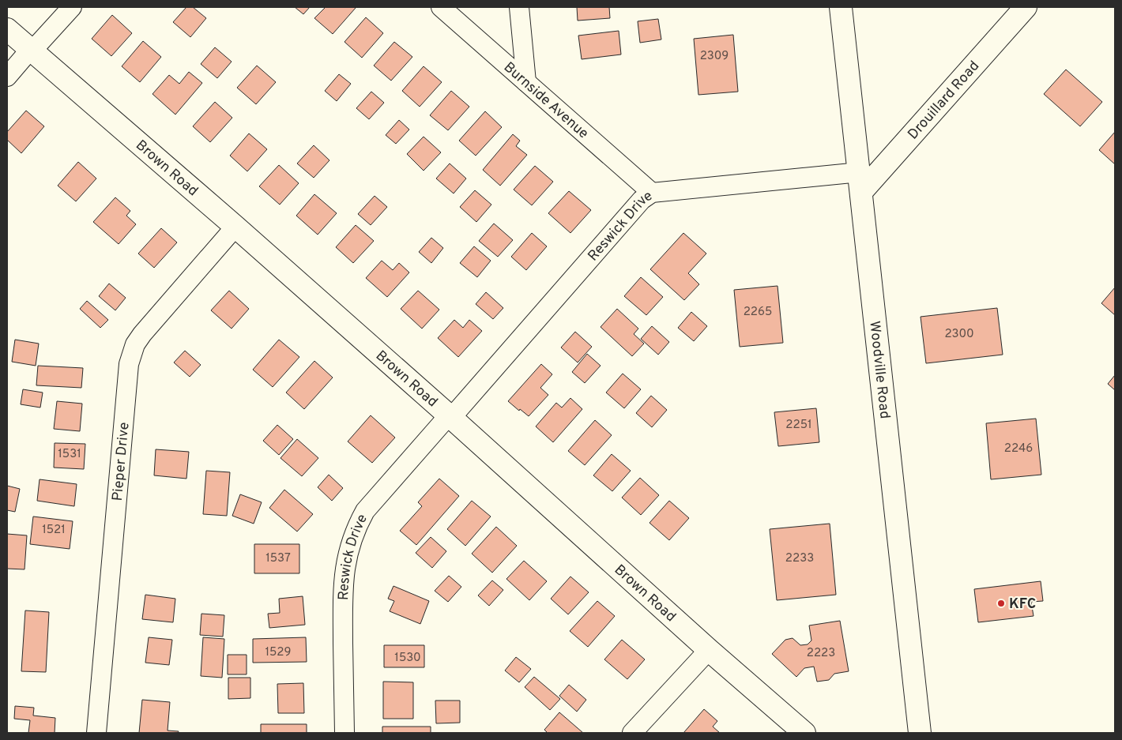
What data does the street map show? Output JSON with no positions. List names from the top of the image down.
{
  "streets": {
    "street": [
      "Burnside Avenue",
      "Drouillard Road",
      "Brown Road",
      "Reswick Drive",
      "Woodville Road",
      "Pieper Drive"
    ]
  },
  "crossings": [
    ["Burnside Avenue", "Reswick Drive"],
    ["Drouillard Road", "Reswick Drive"],
    ["Drouillard Road", "Woodville Road"],
    ["Brown Road", "Reswick Drive"],
    ["Brown Road", "Pieper Drive"],
    ["Reswick Drive", "Woodville Road"]
  ],
  "places": ["KFC"],
  "house_numbers": [
    "2309",
    "2265",
    "2300",
    "2251",
    "2246",
    "1531",
    "1521",
    "1537",
    "2233",
    "1529",
    "2223",
    "1530"
  ]
}
